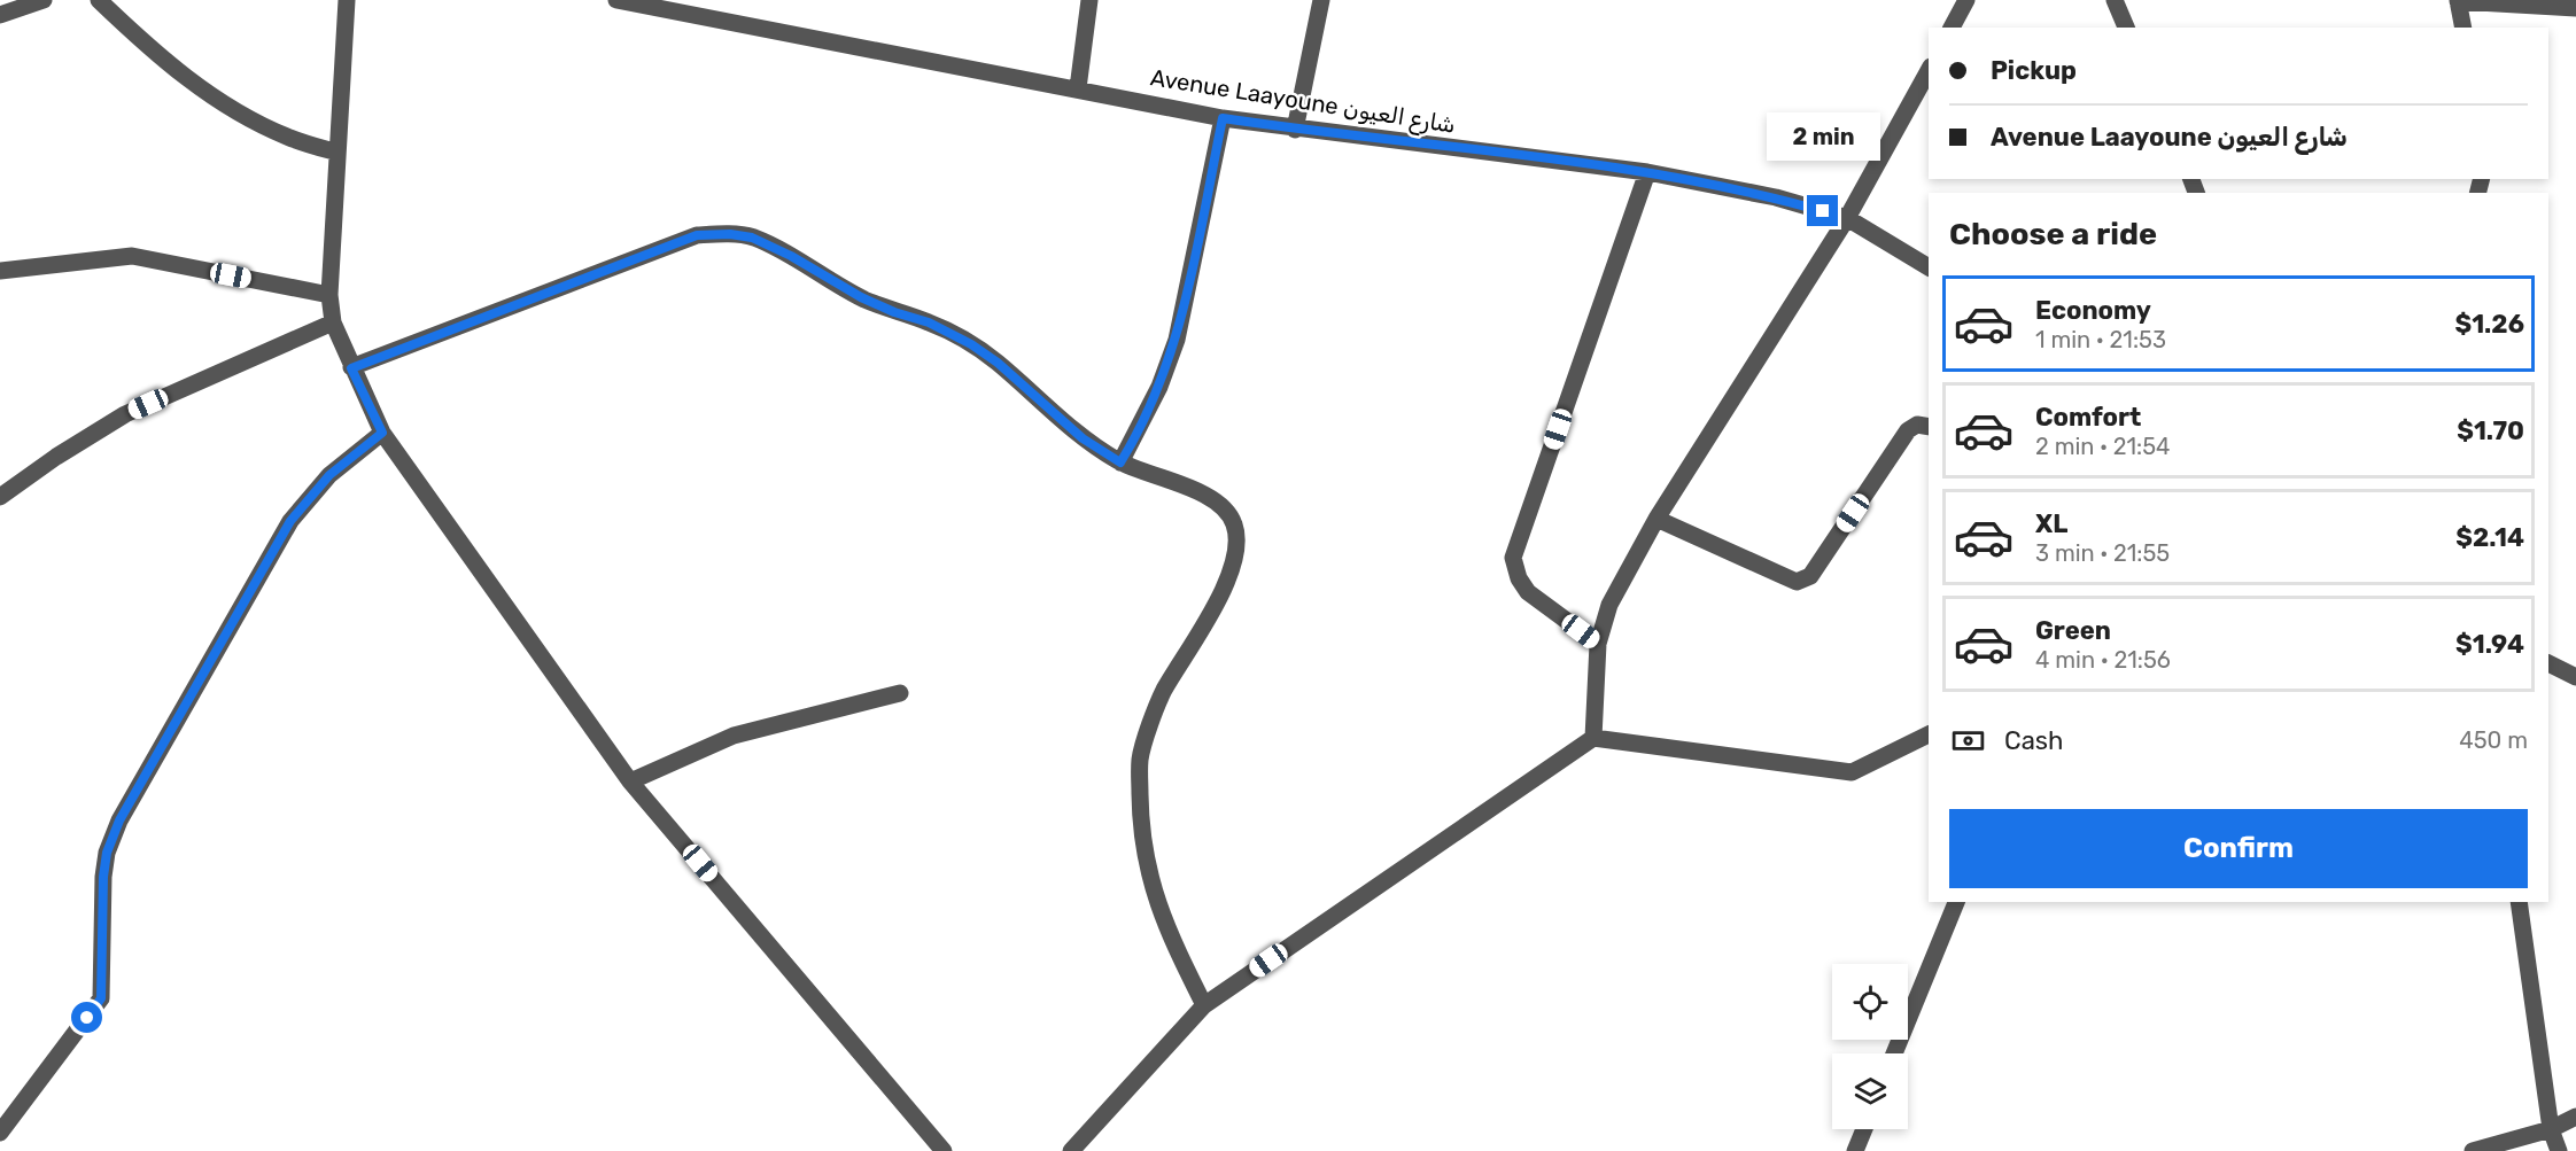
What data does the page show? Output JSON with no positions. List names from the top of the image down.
{
  "streets": {
    "street": ["Avenue Laayoune شارع العيون"]
  },
  "page": {
    "banner": ["Pickup", "Avenue Laayoune شارع العيون"],
    "bubble": "2 min",
    "heading": "Choose a ride",
    "list": [
      {
        "name": "Economy",
        "note": "1 min · 21:53",
        "value": "$1.26"
      },
      {
        "name": "Comfort",
        "note": "2 min · 21:54",
        "value": "$1.70"
      },
      {
        "name": "XL",
        "note": "3 min · 21:55",
        "value": "$2.14"
      },
      {
        "name": "Green",
        "note": "4 min · 21:56",
        "value": "$1.94"
      }
    ],
    "pay": ["Cash", "450 m"],
    "buttons": "Confirm"
  }
}
